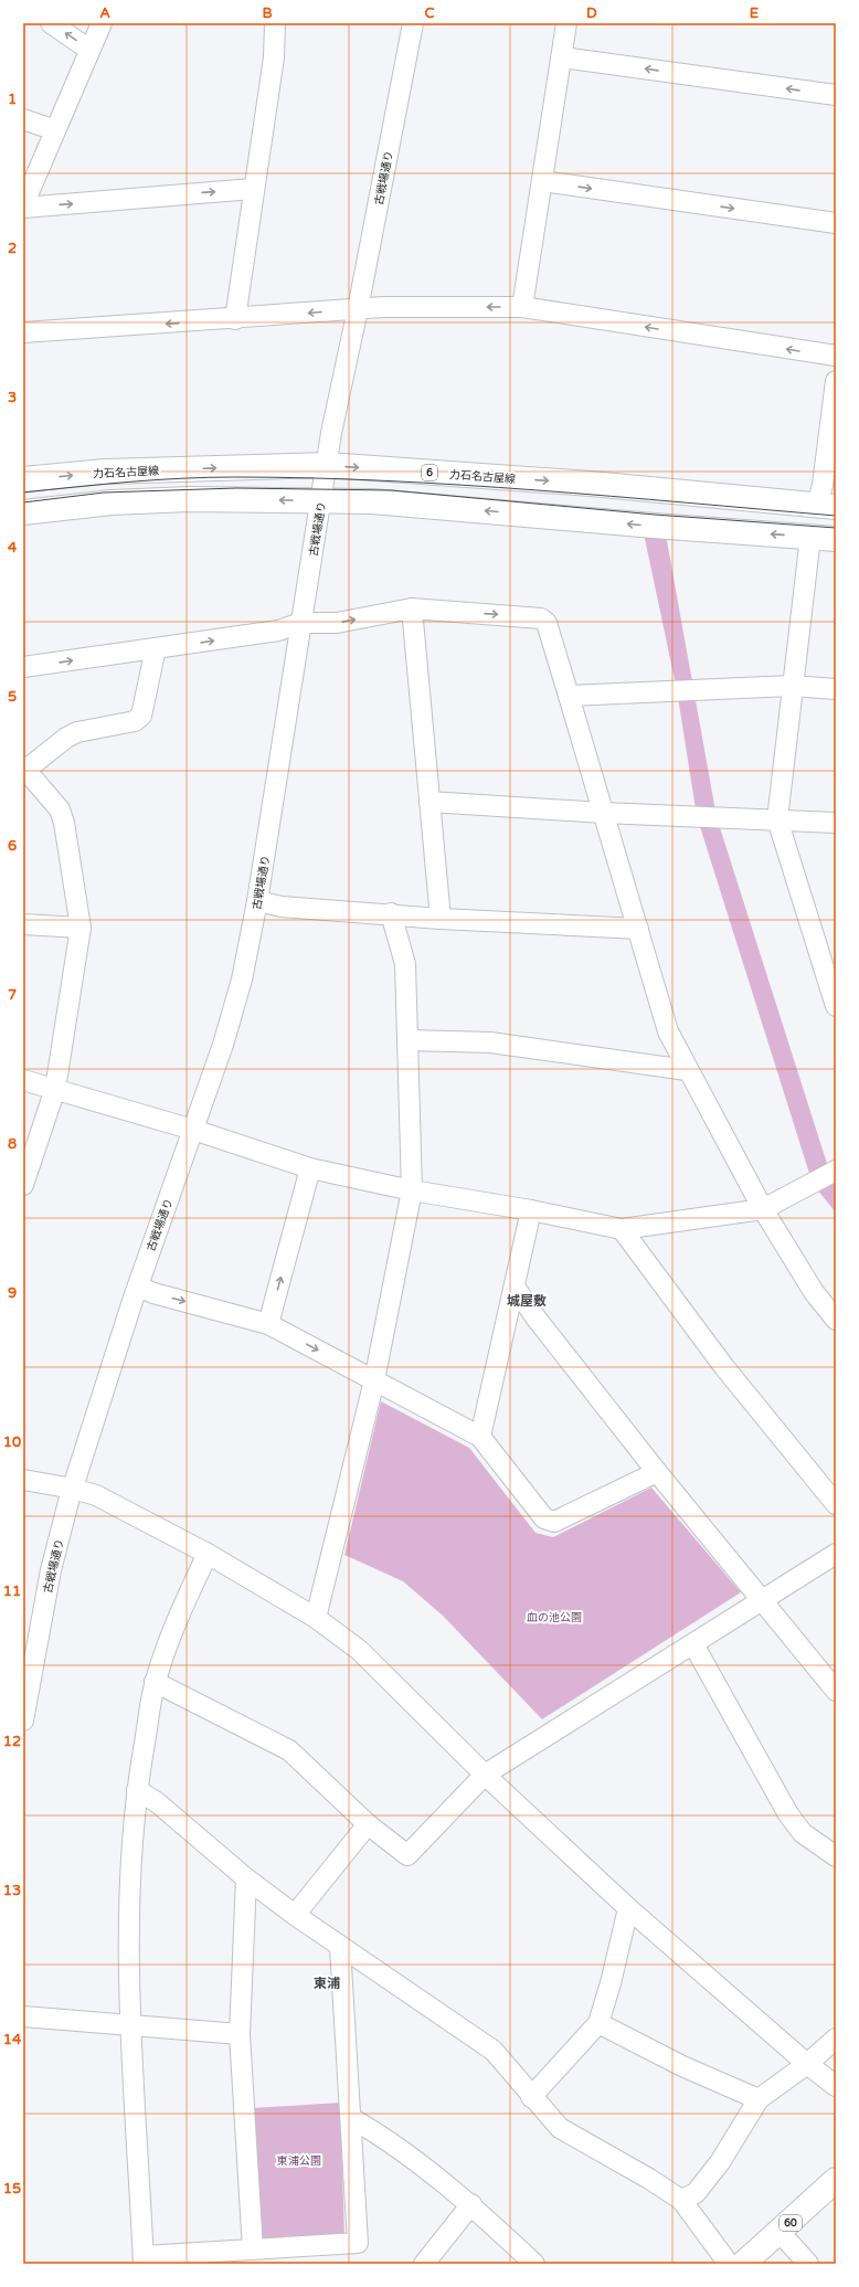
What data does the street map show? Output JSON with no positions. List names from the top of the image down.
{
  "streets": {
    "main road": ["力石名古屋線", "6", "60"],
    "street": ["古戦場通り"]
  },
  "crossings": [
    ["古戦場通り", "力石名古屋線"]
  ],
  "districts": ["城屋敷", "東浦"],
  "parks": ["血の池公園", "東浦公園"],
  "grid": {
    "columns": [
      "A",
      "B",
      "C",
      "D",
      "E"
    ],
    "rows": [
      "1",
      "2",
      "3",
      "4",
      "5",
      "6",
      "7",
      "8",
      "9",
      "10",
      "11",
      "12",
      "13",
      "14",
      "15"
    ]
  }
}
